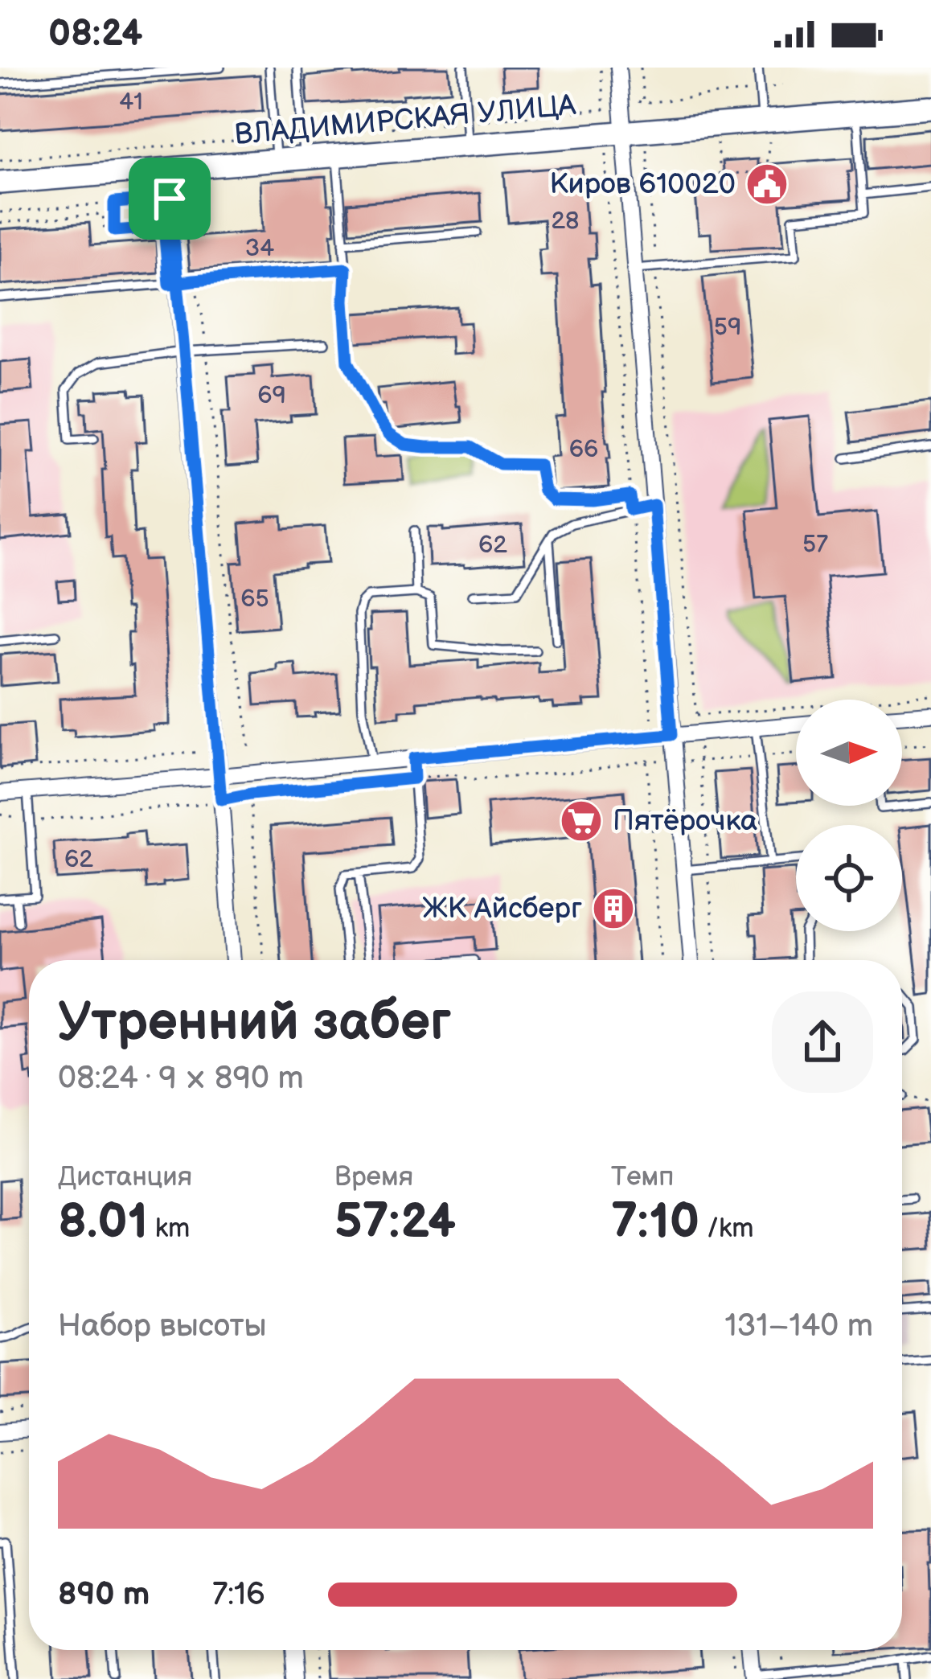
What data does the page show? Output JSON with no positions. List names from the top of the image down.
{
  "streets": {
    "main road": ["ВЛАДИМИРСКАЯ УЛИЦА"]
  },
  "places": {
    "public building": ["Киров 610020"],
    "supermarket": ["Пятёрочка"],
    "building": ["ЖК Айсберг"]
  },
  "house_numbers": [
    "41",
    "28",
    "34",
    "59",
    "69",
    "66",
    "57",
    "62",
    "65",
    "62"
  ],
  "north": "right",
  "page": {
    "status": "08:24",
    "heading": ["Утренний забег", "08:24 · 9 × 890 m"],
    "stats": [
      ["Дистанция", "8.01 km"],
      ["Время", "57:24"],
      ["Темп", "7:10 /km"]
    ],
    "chart": ["Набор высоты", "131–140 m"],
    "list": [
      {
        "name": "890 m",
        "note": "7:16"
      }
    ]
  }
}
